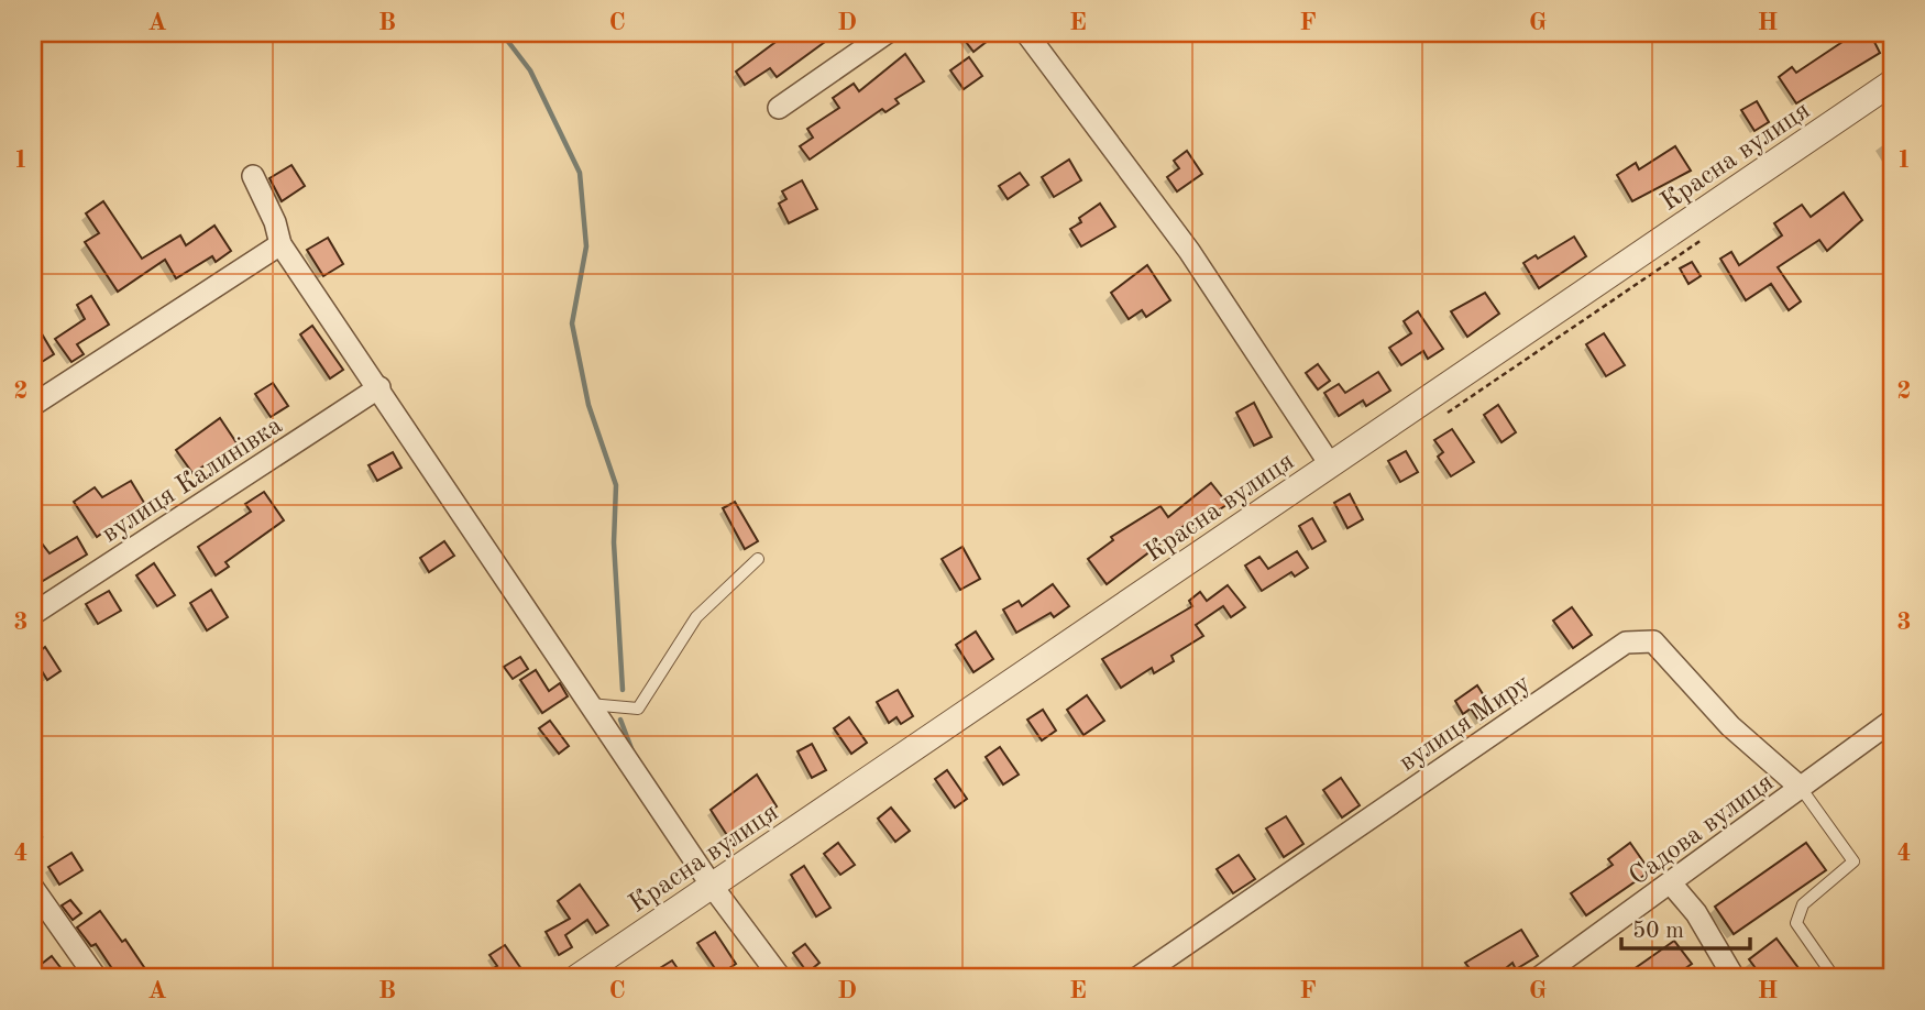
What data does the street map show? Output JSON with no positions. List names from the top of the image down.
{
  "streets": {
    "street": [
      "Красна вулиця",
      "вулиця Калинівка",
      "вулиця Миру",
      "Садова вулиця"
    ]
  },
  "crossings": [
    ["вулиця Миру", "Садова вулиця"]
  ],
  "scale_bar": "50 m",
  "grid": {
    "columns": [
      "A",
      "B",
      "C",
      "D",
      "E",
      "F",
      "G",
      "H"
    ],
    "rows": [
      "1",
      "2",
      "3",
      "4"
    ]
  }
}
